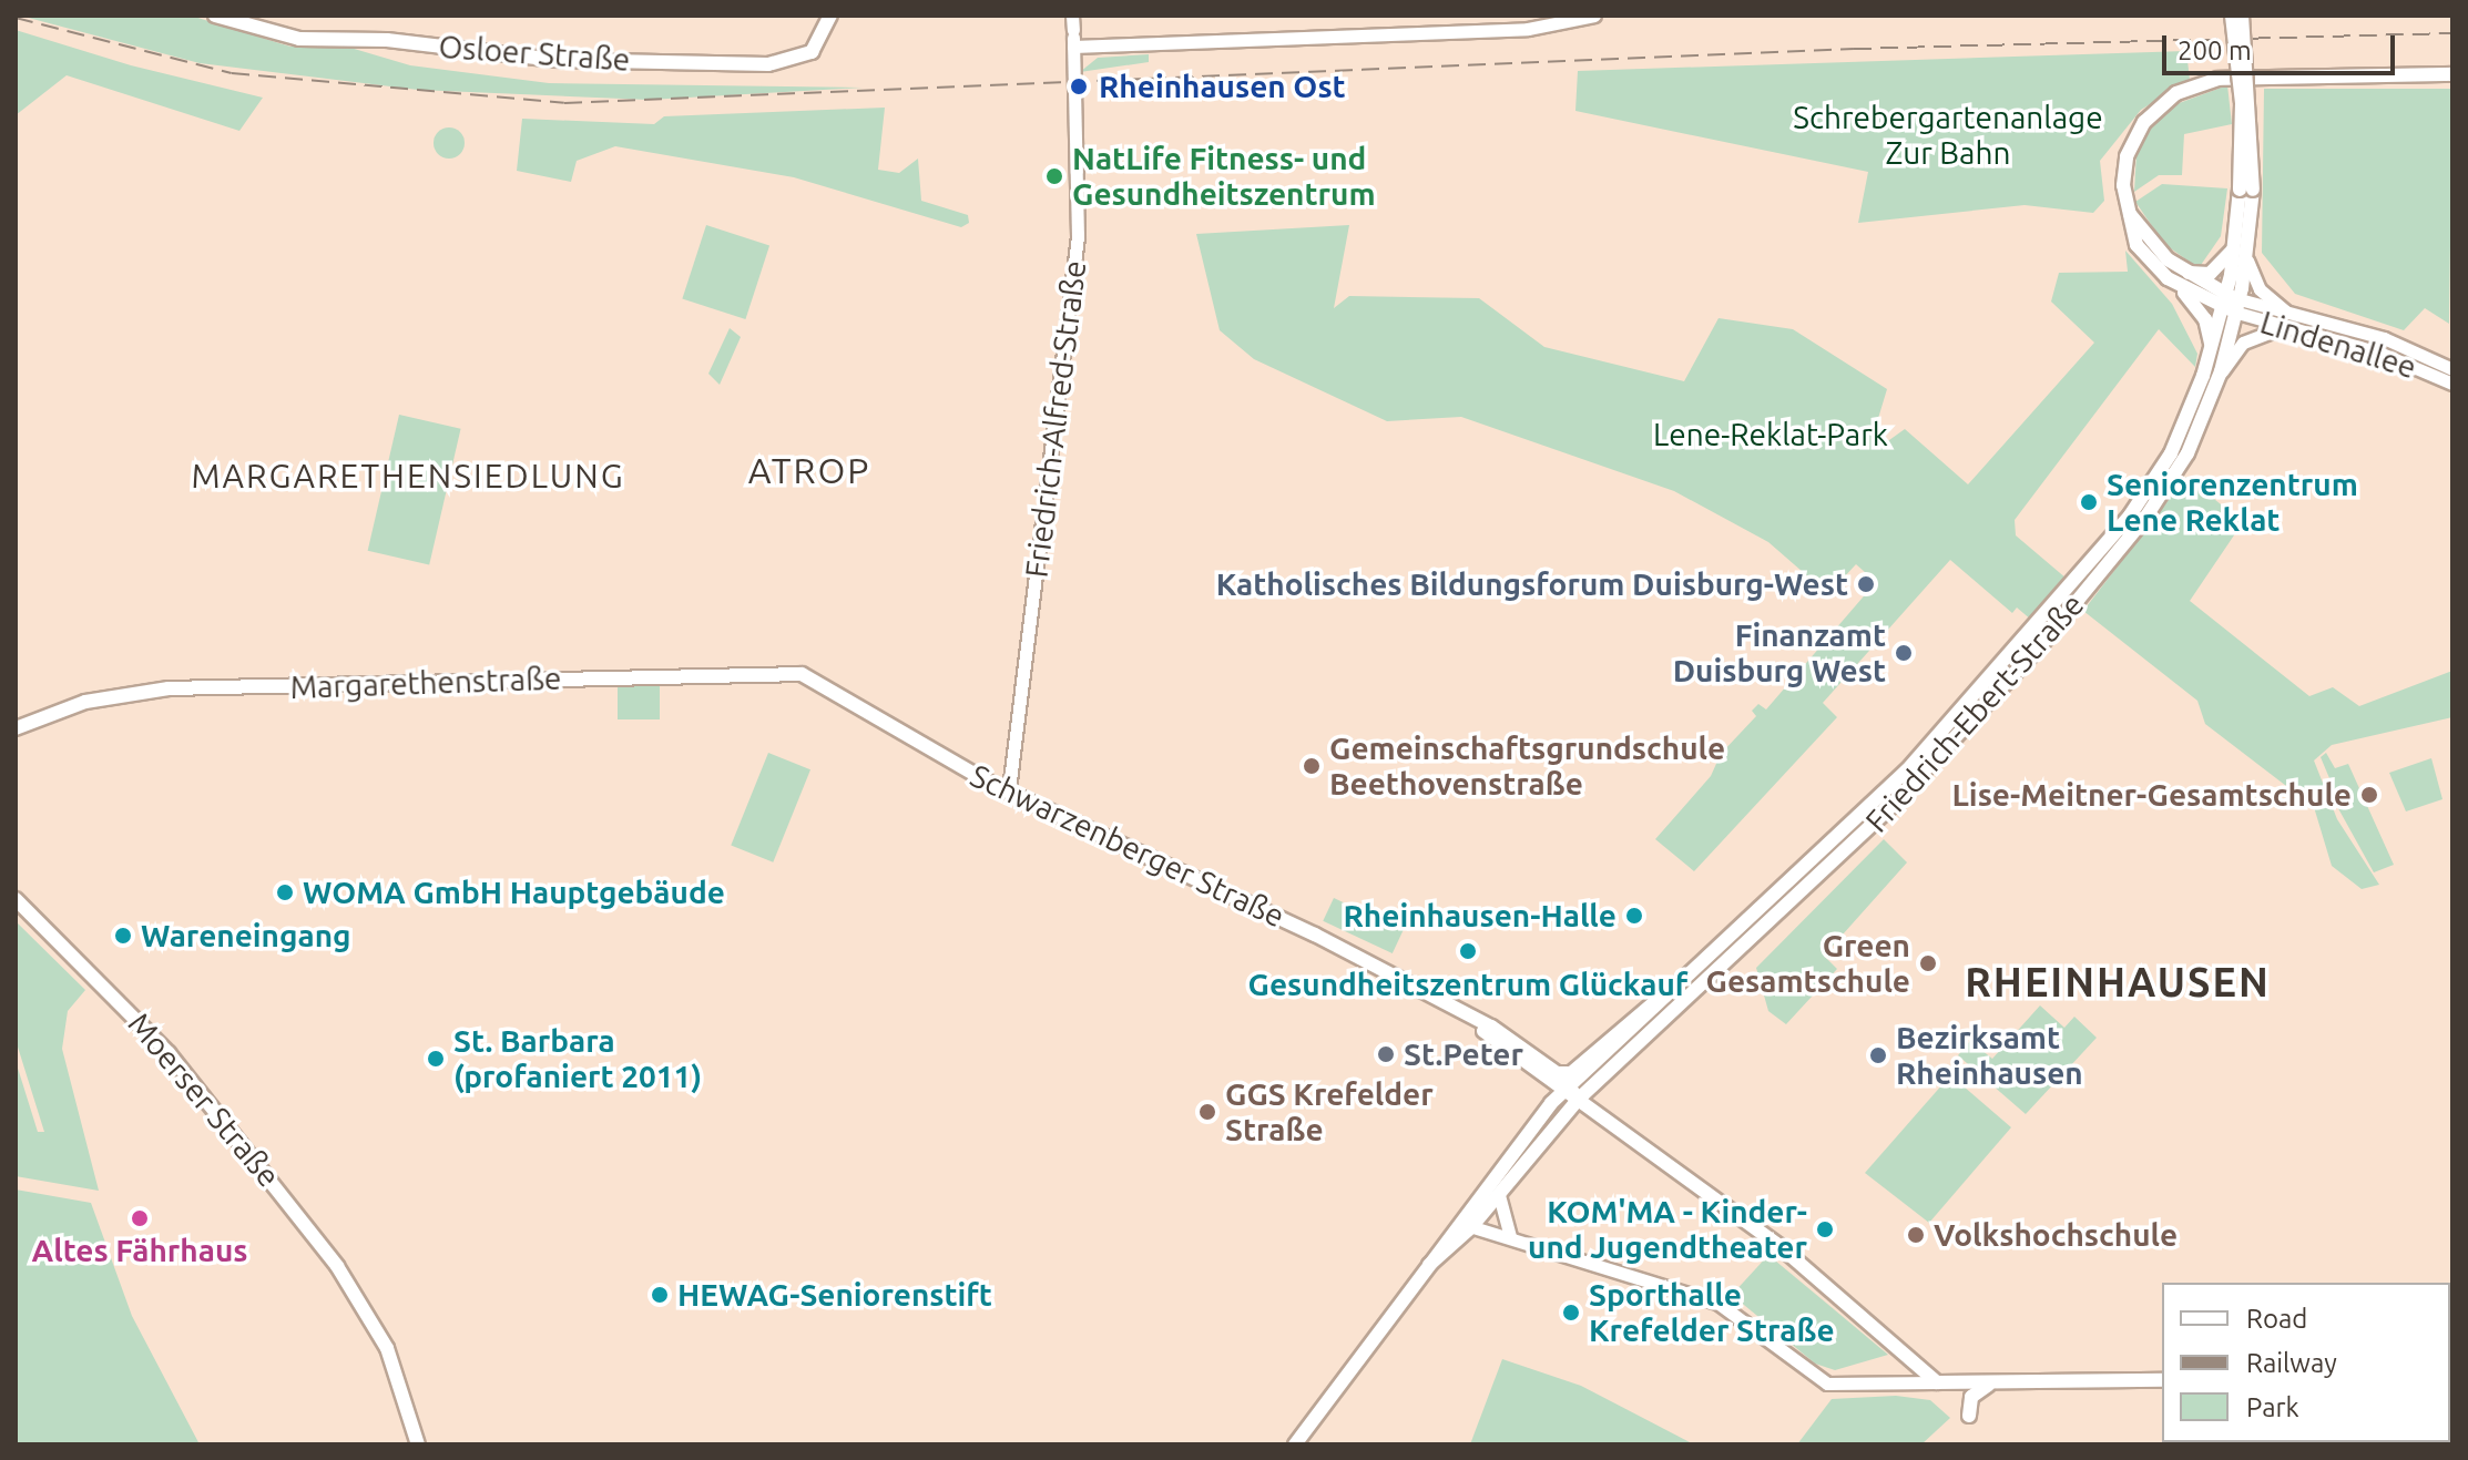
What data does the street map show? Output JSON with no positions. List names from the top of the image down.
{
  "streets": {
    "main road": [
      "Osloer Straße",
      "Margarethenstraße",
      "Friedrich-Ebert-Straße",
      "Schwarzenberger Straße",
      "Moerser Straße"
    ],
    "street": ["Lindenallee", "Friedrich-Alfred-Straße"]
  },
  "crossings": [
    ["Lindenallee", "Friedrich-Ebert-Straße"],
    ["Friedrich-Alfred-Straße", "Schwarzenberger Straße"],
    ["Margarethenstraße", "Schwarzenberger Straße"],
    ["Friedrich-Ebert-Straße", "Schwarzenberger Straße"]
  ],
  "districts": ["ATROP", "MARGARETHENSIEDLUNG", "RHEINHAUSEN"],
  "parks": ["Schrebergartenanlage Zur Bahn", "Lene-Reklat-Park"],
  "places": [
    "Rheinhausen Ost",
    "NatLife Fitness- und Gesundheitszentrum",
    "Seniorenzentrum Lene Reklat",
    "Katholisches Bildungsforum Duisburg-West",
    "Finanzamt Duisburg West",
    "Gemeinschaftsgrundschule Beethovenstraße",
    "Lise-Meitner-Gesamtschule",
    "WOMA GmbH Hauptgebäude",
    "Rheinhausen-Halle",
    "Wareneingang",
    "Gesundheitszentrum Glückauf",
    "Green Gesamtschule",
    "St.Peter",
    "Bezirksamt Rheinhausen",
    "St. Barbara (profaniert 2011)",
    "GGS Krefelder Straße",
    "Altes Fährhaus",
    "KOM'MA - Kinder- und Jugendtheater",
    "Volkshochschule",
    "HEWAG-Seniorenstift",
    "Sporthalle Krefelder Straße"
  ],
  "legend": ["Road", "Railway", "Park"],
  "scale_bar": "200 m"
}
